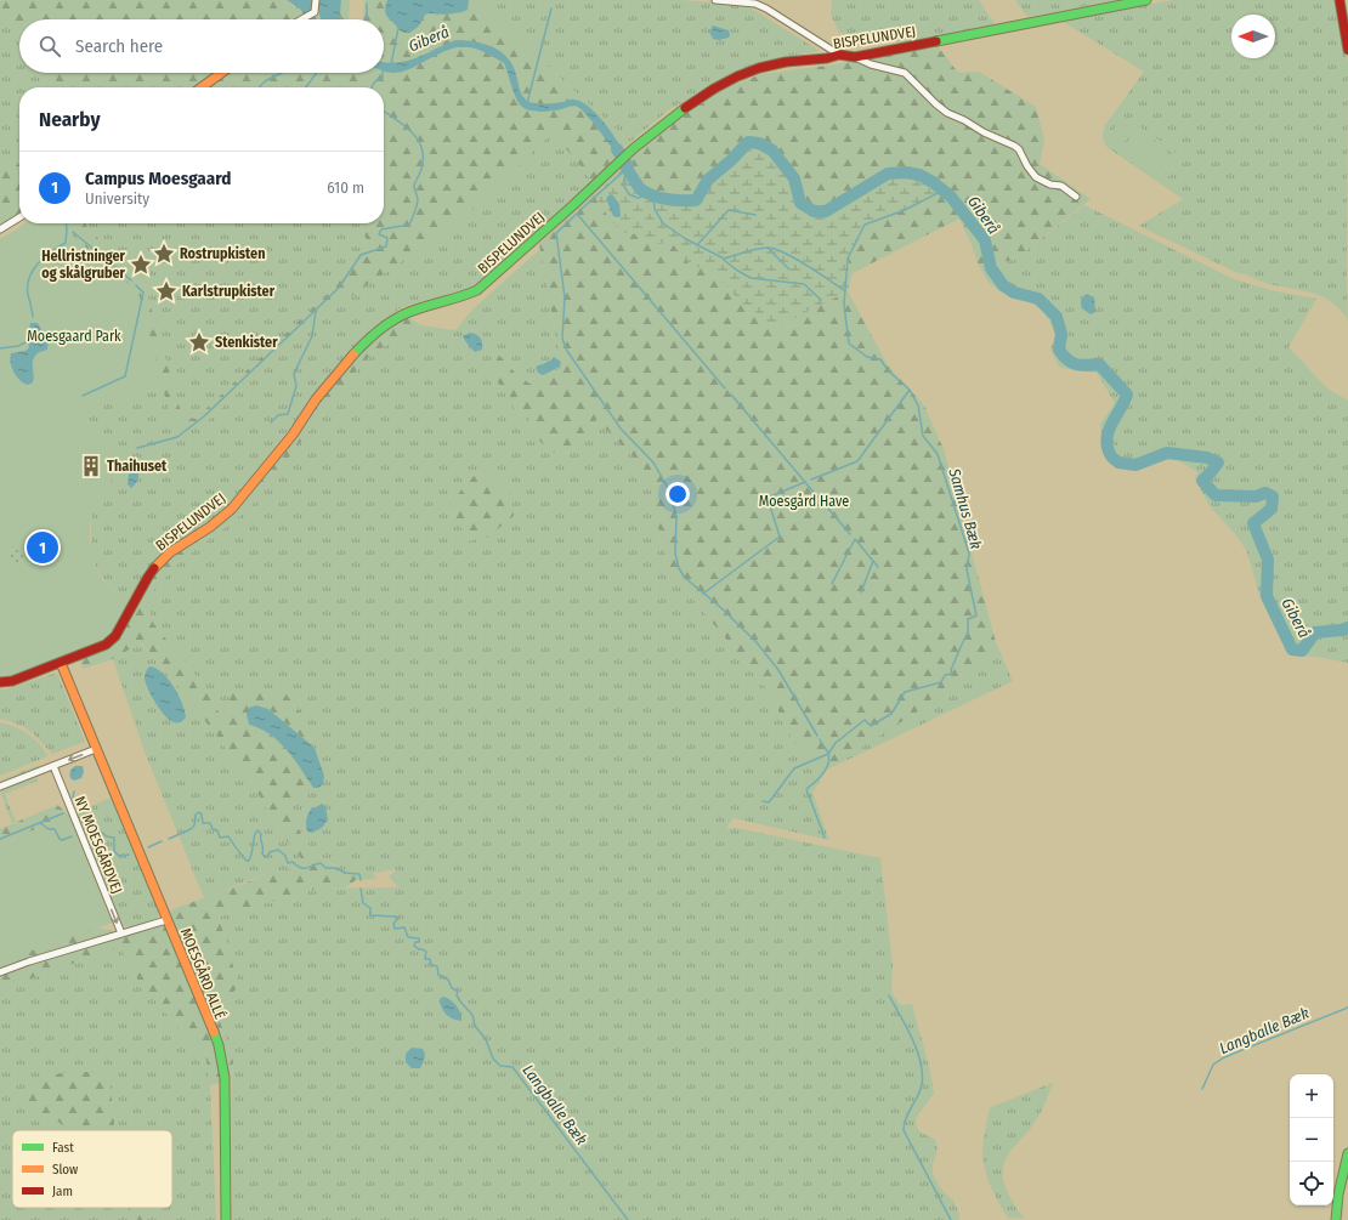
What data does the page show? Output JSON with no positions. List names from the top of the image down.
{
  "streets": {
    "street": ["BISPELUNDVEJ", "NY MOESGÅRDVEJ", "MOESGÅRD ALLÉ"]
  },
  "crossings": [
    ["BISPELUNDVEJ", "MOESGÅRD ALLÉ"]
  ],
  "one_way": ["NY MOESGÅRDVEJ"],
  "water": ["Giberå", "Samhus Bæk", "Langballe Bæk"],
  "parks": ["Moesgaard Park", "Moesgård Have"],
  "places": {
    "place": [
      "Rostrupkisten",
      "Hellristninger og skålgruber",
      "Karlstrupkister",
      "Stenkister"
    ],
    "building": ["Thaihuset"]
  },
  "legend": ["Fast", "Slow", "Jam"],
  "north": "left",
  "page": {
    "search": "Search here",
    "heading": "Nearby",
    "list": [
      {
        "mark": "1",
        "name": "Campus Moesgaard",
        "note": "University",
        "value": "610 m"
      }
    ],
    "pins": "1",
    "map_buttons": ["+", "−"]
  }
}
